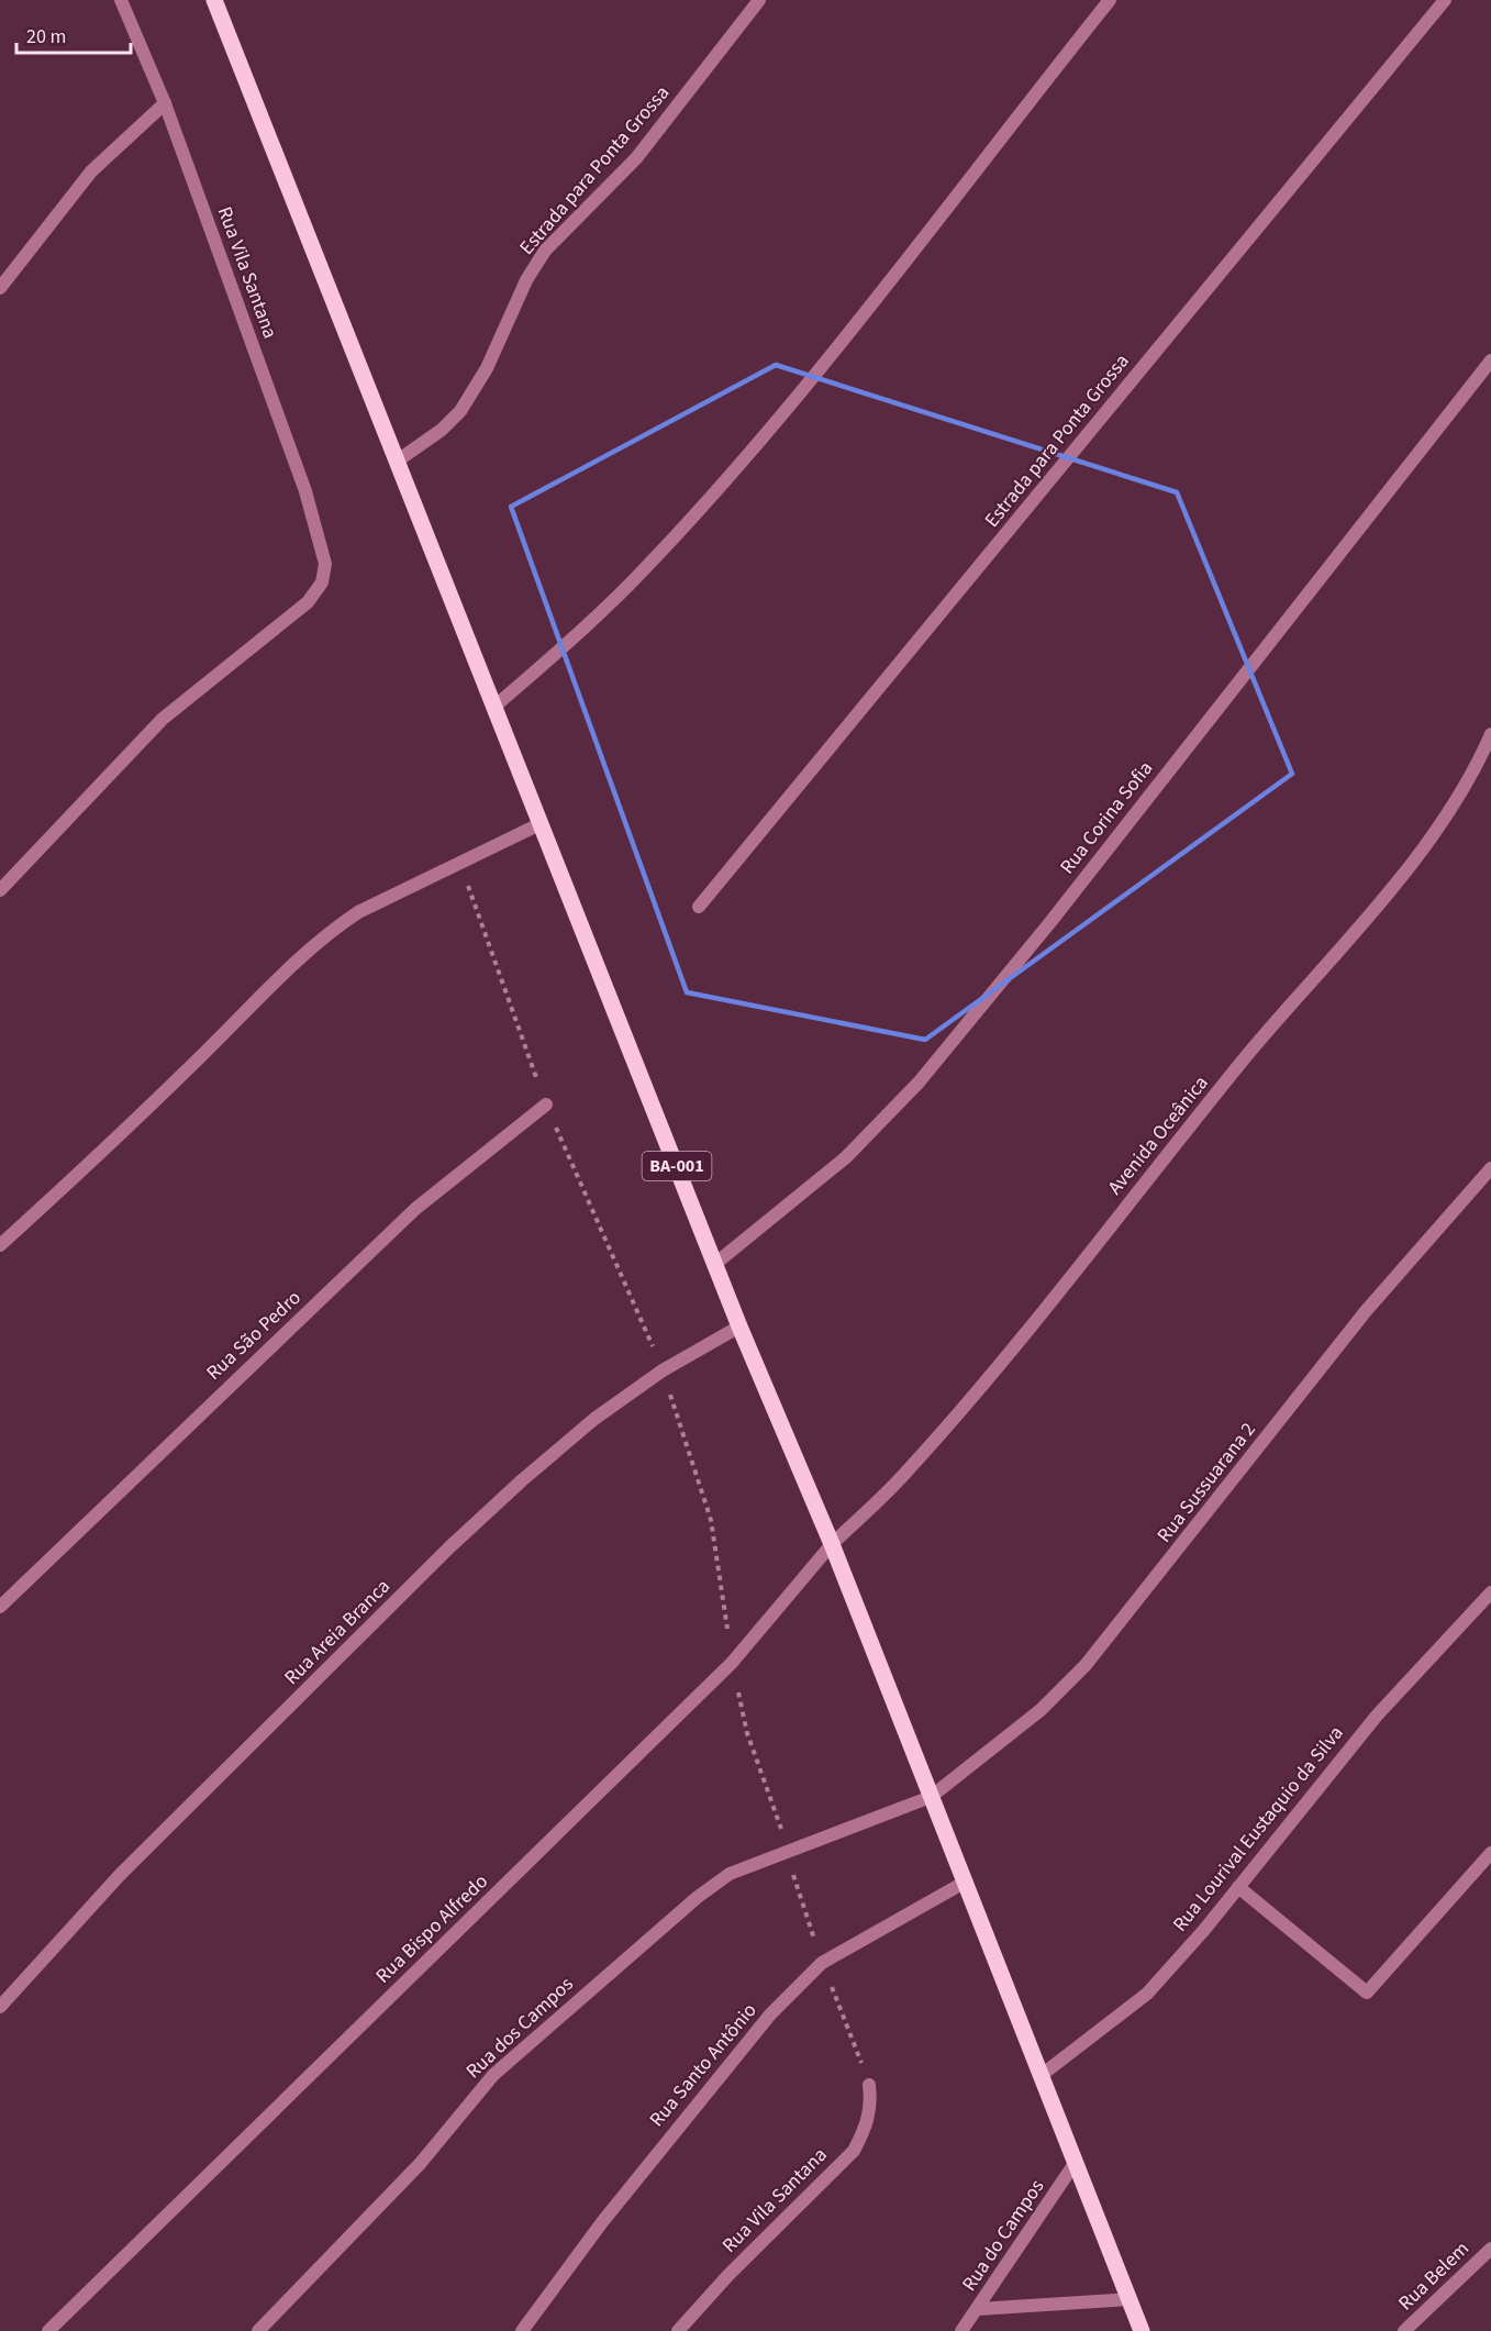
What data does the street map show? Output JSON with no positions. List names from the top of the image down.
{
  "streets": {
    "main road": ["BA-001"],
    "street": [
      "Estrada para Ponta Grossa",
      "Rua Vila Santana",
      "Rua Corina Sofia",
      "Avenida Oceânica",
      "Rua São Pedro",
      "Rua Sussuarana 2",
      "Rua Areia Branca",
      "Rua Lourival Eustaquio da Silva",
      "Rua Bispo Alfredo",
      "Rua dos Campos",
      "Rua Santo Antônio",
      "Rua do Campos",
      "Rua Belem"
    ]
  },
  "crossings": [
    ["Estrada para Ponta Grossa", "BA-001"],
    ["Rua Corina Sofia", "BA-001"],
    ["Avenida Oceânica", "BA-001"],
    ["Avenida Oceânica", "Rua Bispo Alfredo"],
    ["BA-001", "Rua Sussuarana 2"],
    ["BA-001", "Rua Areia Branca"],
    ["BA-001", "Rua Lourival Eustaquio da Silva"],
    ["BA-001", "Rua Bispo Alfredo"],
    ["BA-001", "Rua Santo Antônio"],
    ["BA-001", "Rua do Campos"],
    ["Rua Sussuarana 2", "Rua dos Campos"]
  ],
  "scale_bar": "20 m"
}
